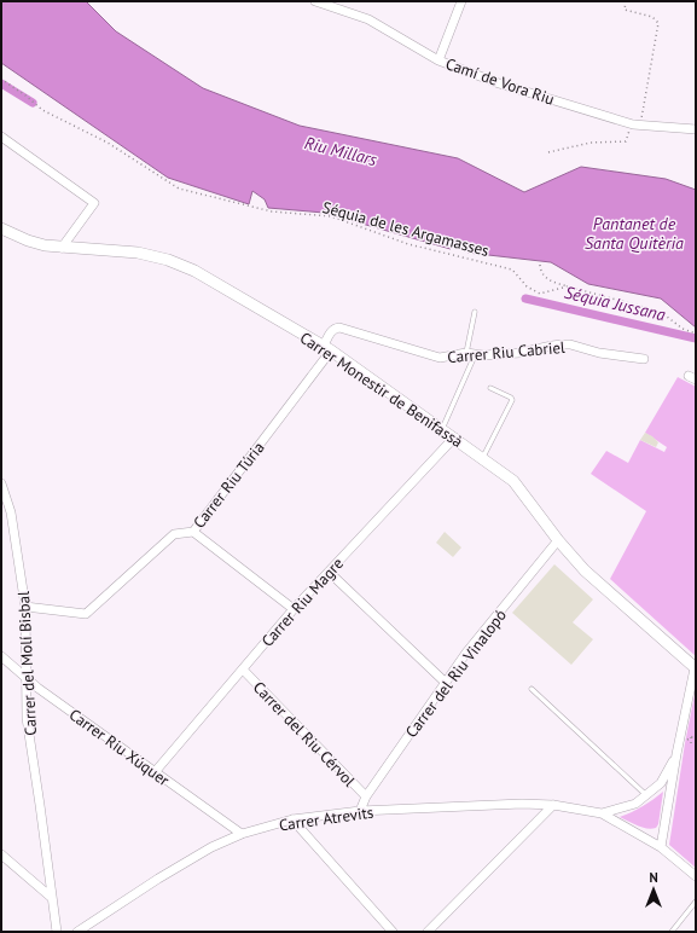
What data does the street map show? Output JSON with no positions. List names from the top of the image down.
{
  "streets": {
    "street": [
      "Camí de Vora Riu",
      "Carrer Riu Cabriel",
      "Carrer Monestir de Benifassà",
      "Carrer Riu Túria",
      "Carrer Riu Magre",
      "Carrer del Molí Bisbal",
      "Carrer del Riu Vinalopó",
      "Carrer del Riu Cérvol",
      "Carrer Riu Xúquer",
      "Carrer Atrevits"
    ],
    "path": ["Séquia de les Argamasses"]
  },
  "crossings": [
    ["Carrer Riu Cabriel", "Carrer Monestir de Benifassà"],
    ["Carrer Riu Cabriel", "Carrer Riu Túria"],
    ["Carrer Monestir de Benifassà", "Carrer Riu Túria"],
    ["Carrer Monestir de Benifassà", "Carrer Riu Magre"],
    ["Carrer Monestir de Benifassà", "Carrer del Riu Vinalopó"],
    ["Carrer Riu Túria", "Carrer del Molí Bisbal"],
    ["Carrer Riu Magre", "Carrer del Riu Cérvol"],
    ["Carrer Riu Magre", "Carrer Riu Xúquer"],
    ["Carrer del Molí Bisbal", "Carrer Riu Xúquer"],
    ["Carrer del Riu Vinalopó", "Carrer del Riu Cérvol"],
    ["Carrer del Riu Vinalopó", "Carrer Atrevits"],
    ["Carrer Riu Xúquer", "Carrer Atrevits"]
  ],
  "water": ["Riu Millars", "Pantanet de Santa Quitèria", "Séquia Jussana"],
  "north": "top"
}
